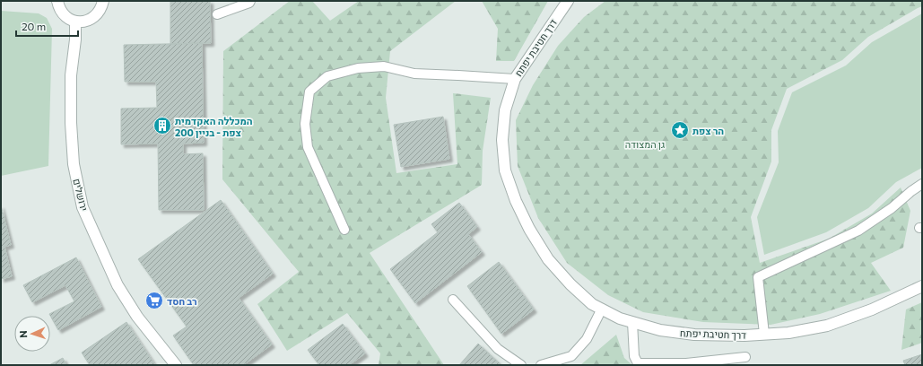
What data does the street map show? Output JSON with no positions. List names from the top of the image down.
{
  "streets": {
    "street": ["דרך חטיבת יפתח", "ירושלים"]
  },
  "parks": ["גן המצודה"],
  "places": {
    "building": ["המכללה האקדמית צפת - בניין 200"],
    "place": ["הר צפת"],
    "supermarket": ["רב חסד"]
  },
  "scale_bar": "20 m",
  "north": "left"
}
